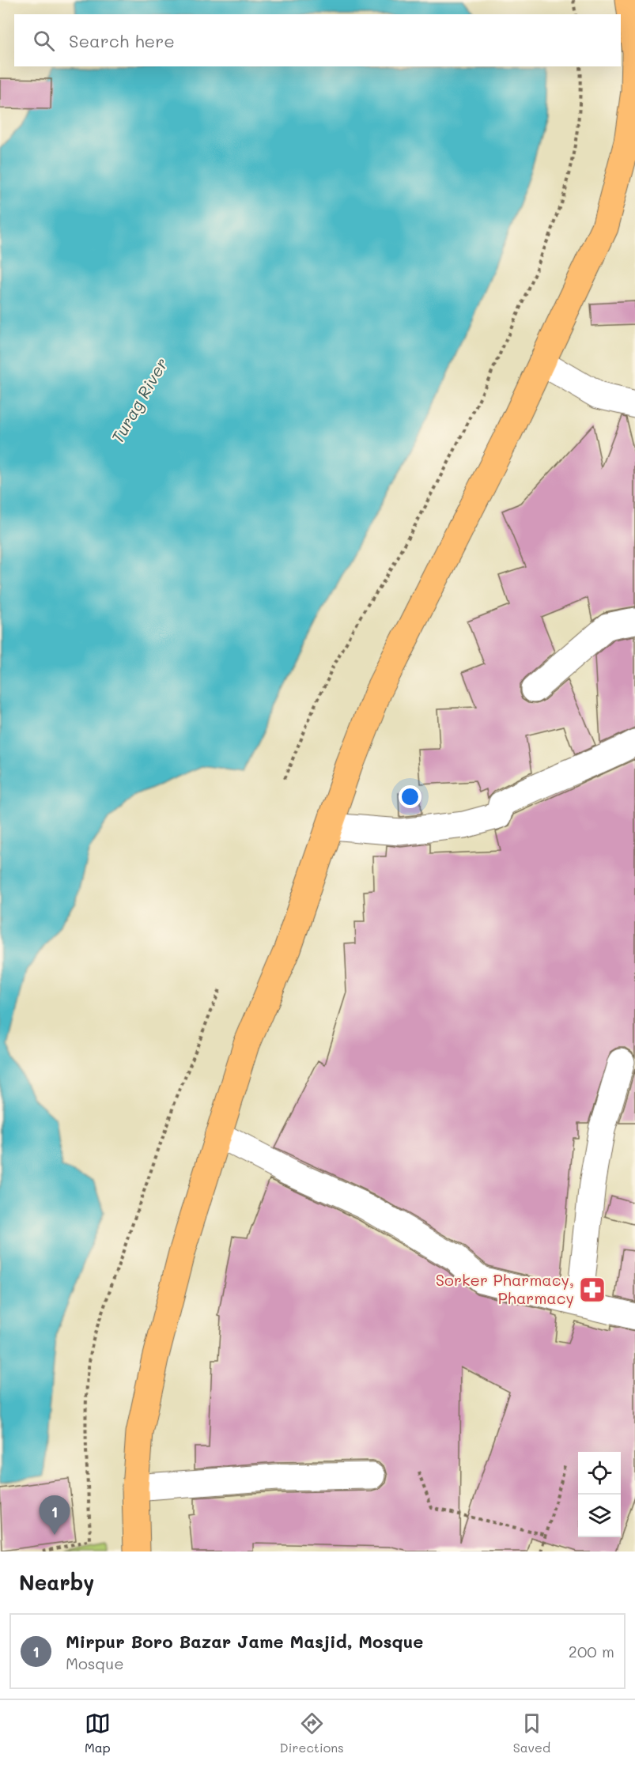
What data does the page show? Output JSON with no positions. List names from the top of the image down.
{
  "water": ["Turag River"],
  "places": {
    "pharmacy": ["Sorker Pharmacy, Pharmacy"]
  },
  "page": {
    "search": "Search here",
    "pins": "1",
    "heading": "Nearby",
    "list": [
      {
        "mark": "1",
        "name": "Mirpur Boro Bazar Jame Masjid, Mosque",
        "note": "Mosque",
        "value": "200 m"
      }
    ],
    "nav": ["Map", "Directions", "Saved"]
  }
}
